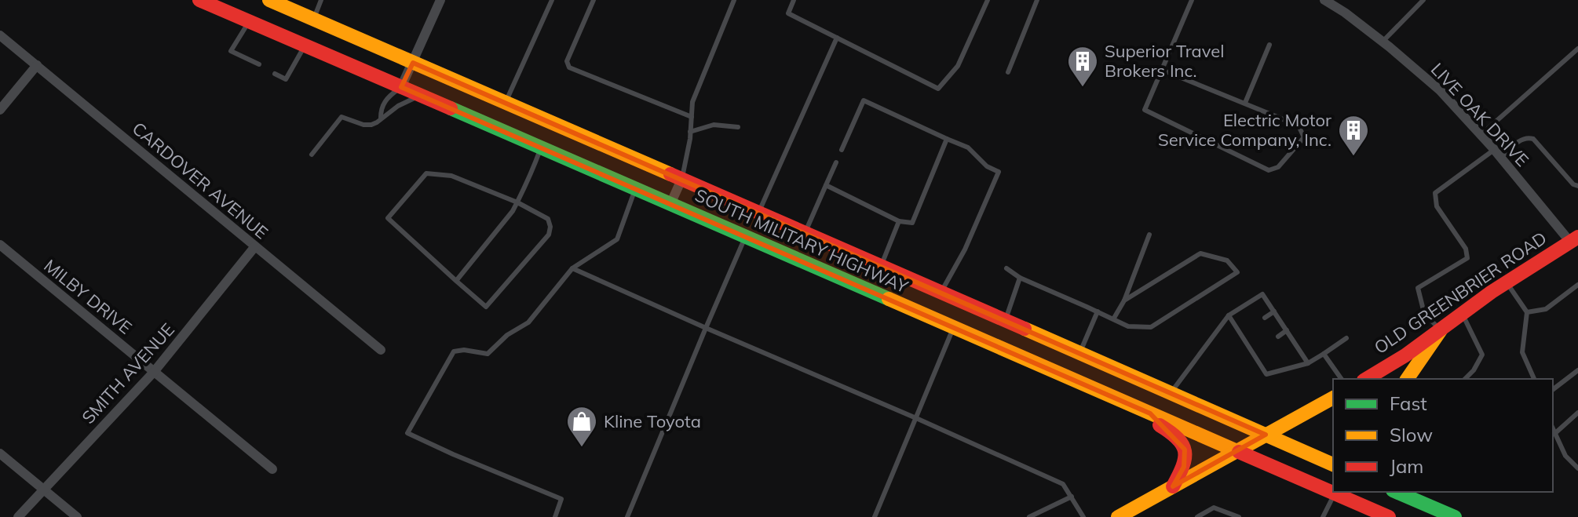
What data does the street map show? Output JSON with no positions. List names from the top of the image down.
{
  "streets": {
    "main road": ["SOUTH MILITARY HIGHWAY", "OLD GREENBRIER ROAD"],
    "street": [
      "LIVE OAK DRIVE",
      "CARDOVER AVENUE",
      "MILBY DRIVE",
      "SMITH AVENUE"
    ]
  },
  "crossings": [
    ["LIVE OAK DRIVE", "OLD GREENBRIER ROAD"],
    ["CARDOVER AVENUE", "SMITH AVENUE"],
    ["MILBY DRIVE", "SMITH AVENUE"]
  ],
  "places": {
    "building": ["Superior Travel Brokers Inc.", "Electric Motor Service Company, Inc."],
    "shop": ["Kline Toyota"]
  },
  "legend": ["Fast", "Slow", "Jam"]
}
